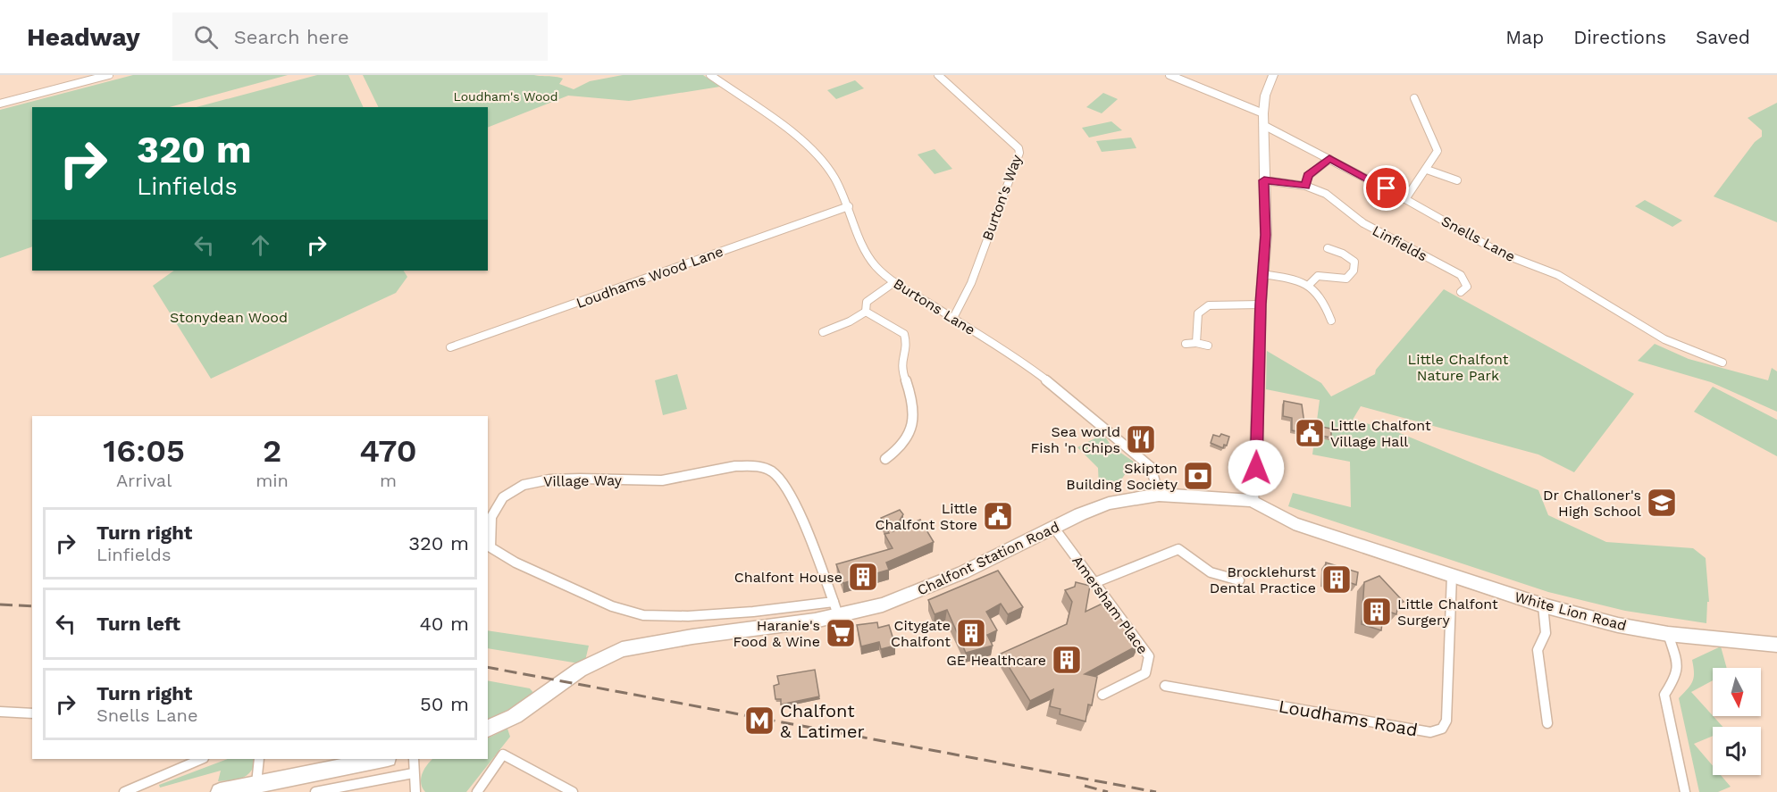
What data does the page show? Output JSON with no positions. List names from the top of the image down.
{
  "streets": {
    "main road": ["Chalfont Station Road", "White Lion Road"],
    "street": [
      "Burton's Way",
      "Snells Lane",
      "Linfields",
      "Loudhams Wood Lane",
      "Burtons Lane",
      "Village Way",
      "Amersham Place",
      "Loudhams Road"
    ]
  },
  "crossings": [
    ["Burton's Way", "Burtons Lane"],
    ["Loudhams Wood Lane", "Burtons Lane"],
    ["Burtons Lane", "Chalfont Station Road"],
    ["Village Way", "Chalfont Station Road"],
    ["Chalfont Station Road", "Amersham Place"],
    ["Chalfont Station Road", "White Lion Road"],
    ["White Lion Road", "Loudhams Road"]
  ],
  "parks": ["Loudham's Wood", "Stonydean Wood", "Little Chalfont Nature Park"],
  "places": {
    "public building": ["Little Chalfont Village Hall", "Little Chalfont Store"],
    "restaurant": ["Sea world Fish 'n Chips"],
    "bank": ["Skipton Building Society"],
    "school or university": ["Dr Challoner's High School"],
    "building": [
      "Chalfont House",
      "Brocklehurst Dental Practice",
      "Little Chalfont Surgery",
      "Citygate Chalfont",
      "GE Healthcare"
    ],
    "supermarket": ["Haranie's Food & Wine"],
    "metro station": ["Chalfont & Latimer"]
  },
  "north": "bottom",
  "page": {
    "header": "Headway",
    "search": "Search here",
    "nav": ["Map", "Directions", "Saved"],
    "turn": ["320 m", "Linfields"],
    "eta": [
      "16:05",
      "Arrival",
      "2",
      "min",
      "470",
      "m"
    ],
    "list": [
      {
        "name": "Turn right",
        "note": "Linfields",
        "value": "320 m"
      },
      {
        "name": "Turn left",
        "value": "40 m"
      },
      {
        "name": "Turn right",
        "note": "Snells Lane",
        "value": "50 m"
      }
    ]
  }
}
